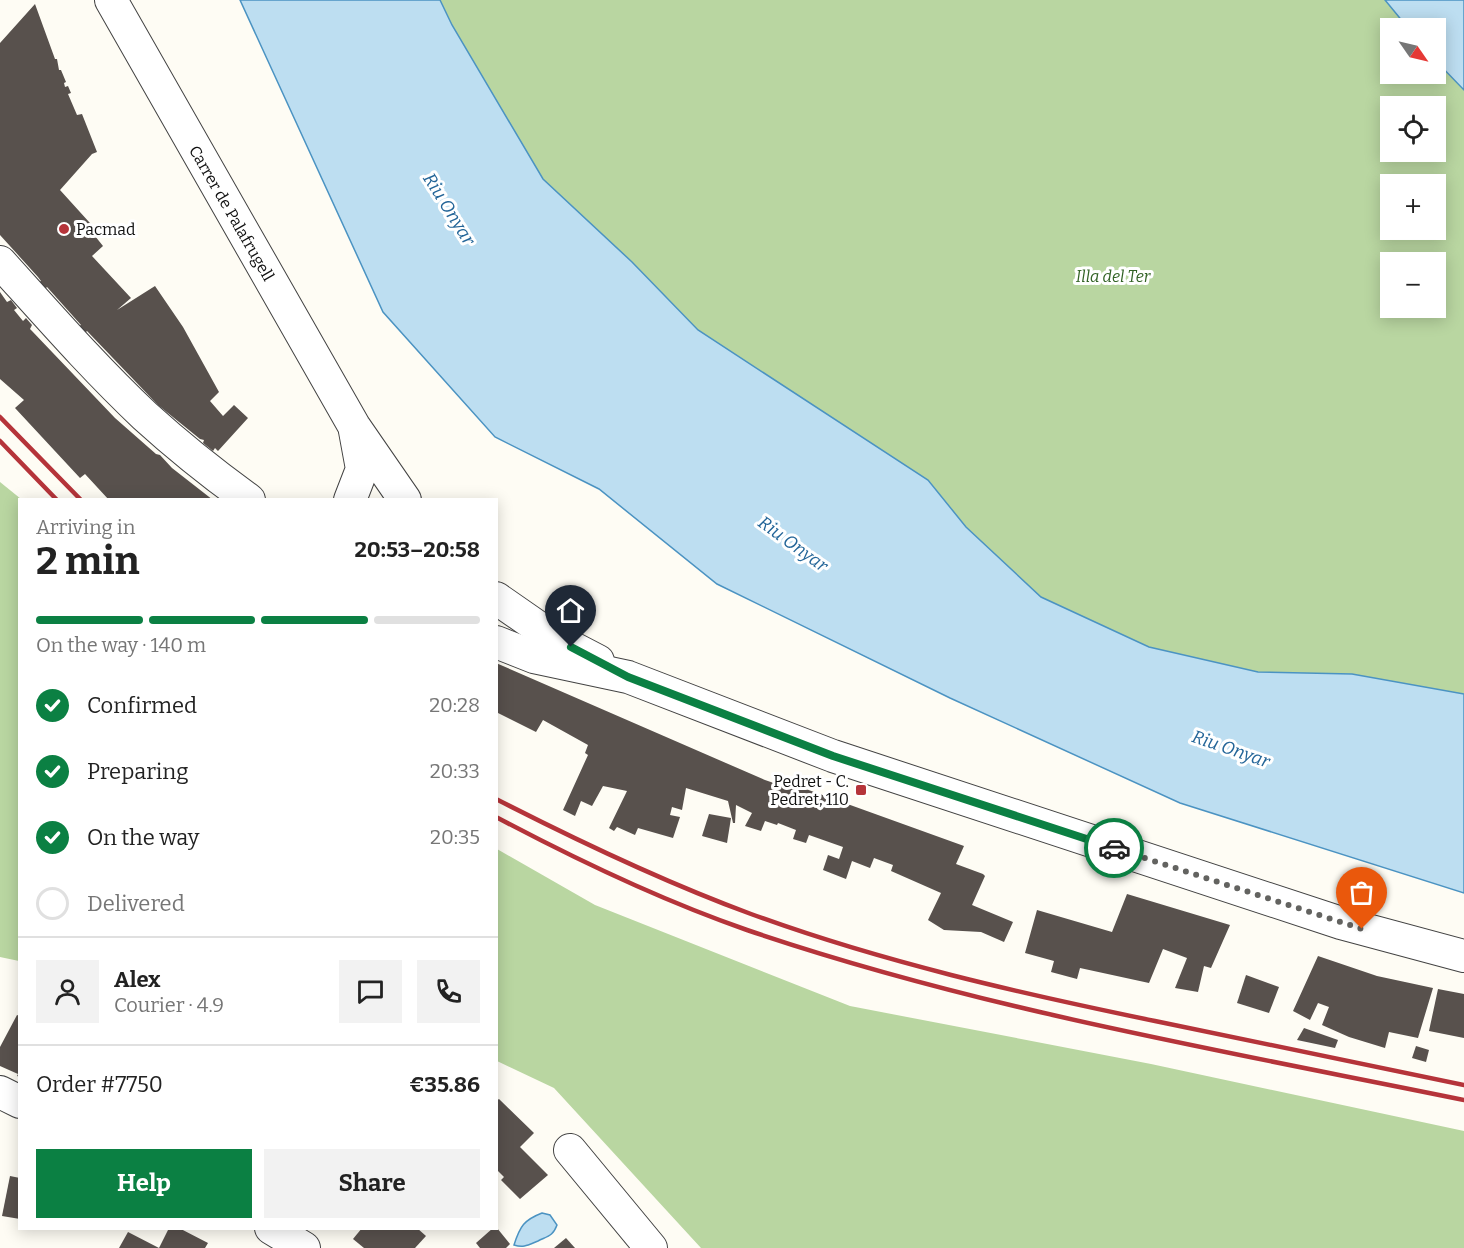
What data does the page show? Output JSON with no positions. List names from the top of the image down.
{
  "streets": {
    "street": ["Carrer de Palafrugell"]
  },
  "water": ["Riu Onyar"],
  "parks": ["Illa del Ter"],
  "places": {
    "other": ["Pacmad"],
    "transit": ["Pedret - C. Pedret, 110"]
  },
  "north": "bottom right",
  "page": {
    "map_buttons": ["+", "−"],
    "heading": ["2 min", "Arriving in", "20:53–20:58"],
    "panel": [
      "Alex",
      "Courier · 4.9",
      "Order #7750",
      "€35.86"
    ],
    "bar": "On the way · 140 m",
    "list": [
      ["Confirmed", "20:28"],
      ["Preparing", "20:33"],
      ["On the way", "20:35"],
      "Delivered"
    ],
    "buttons": ["Help", "Share"]
  }
}
